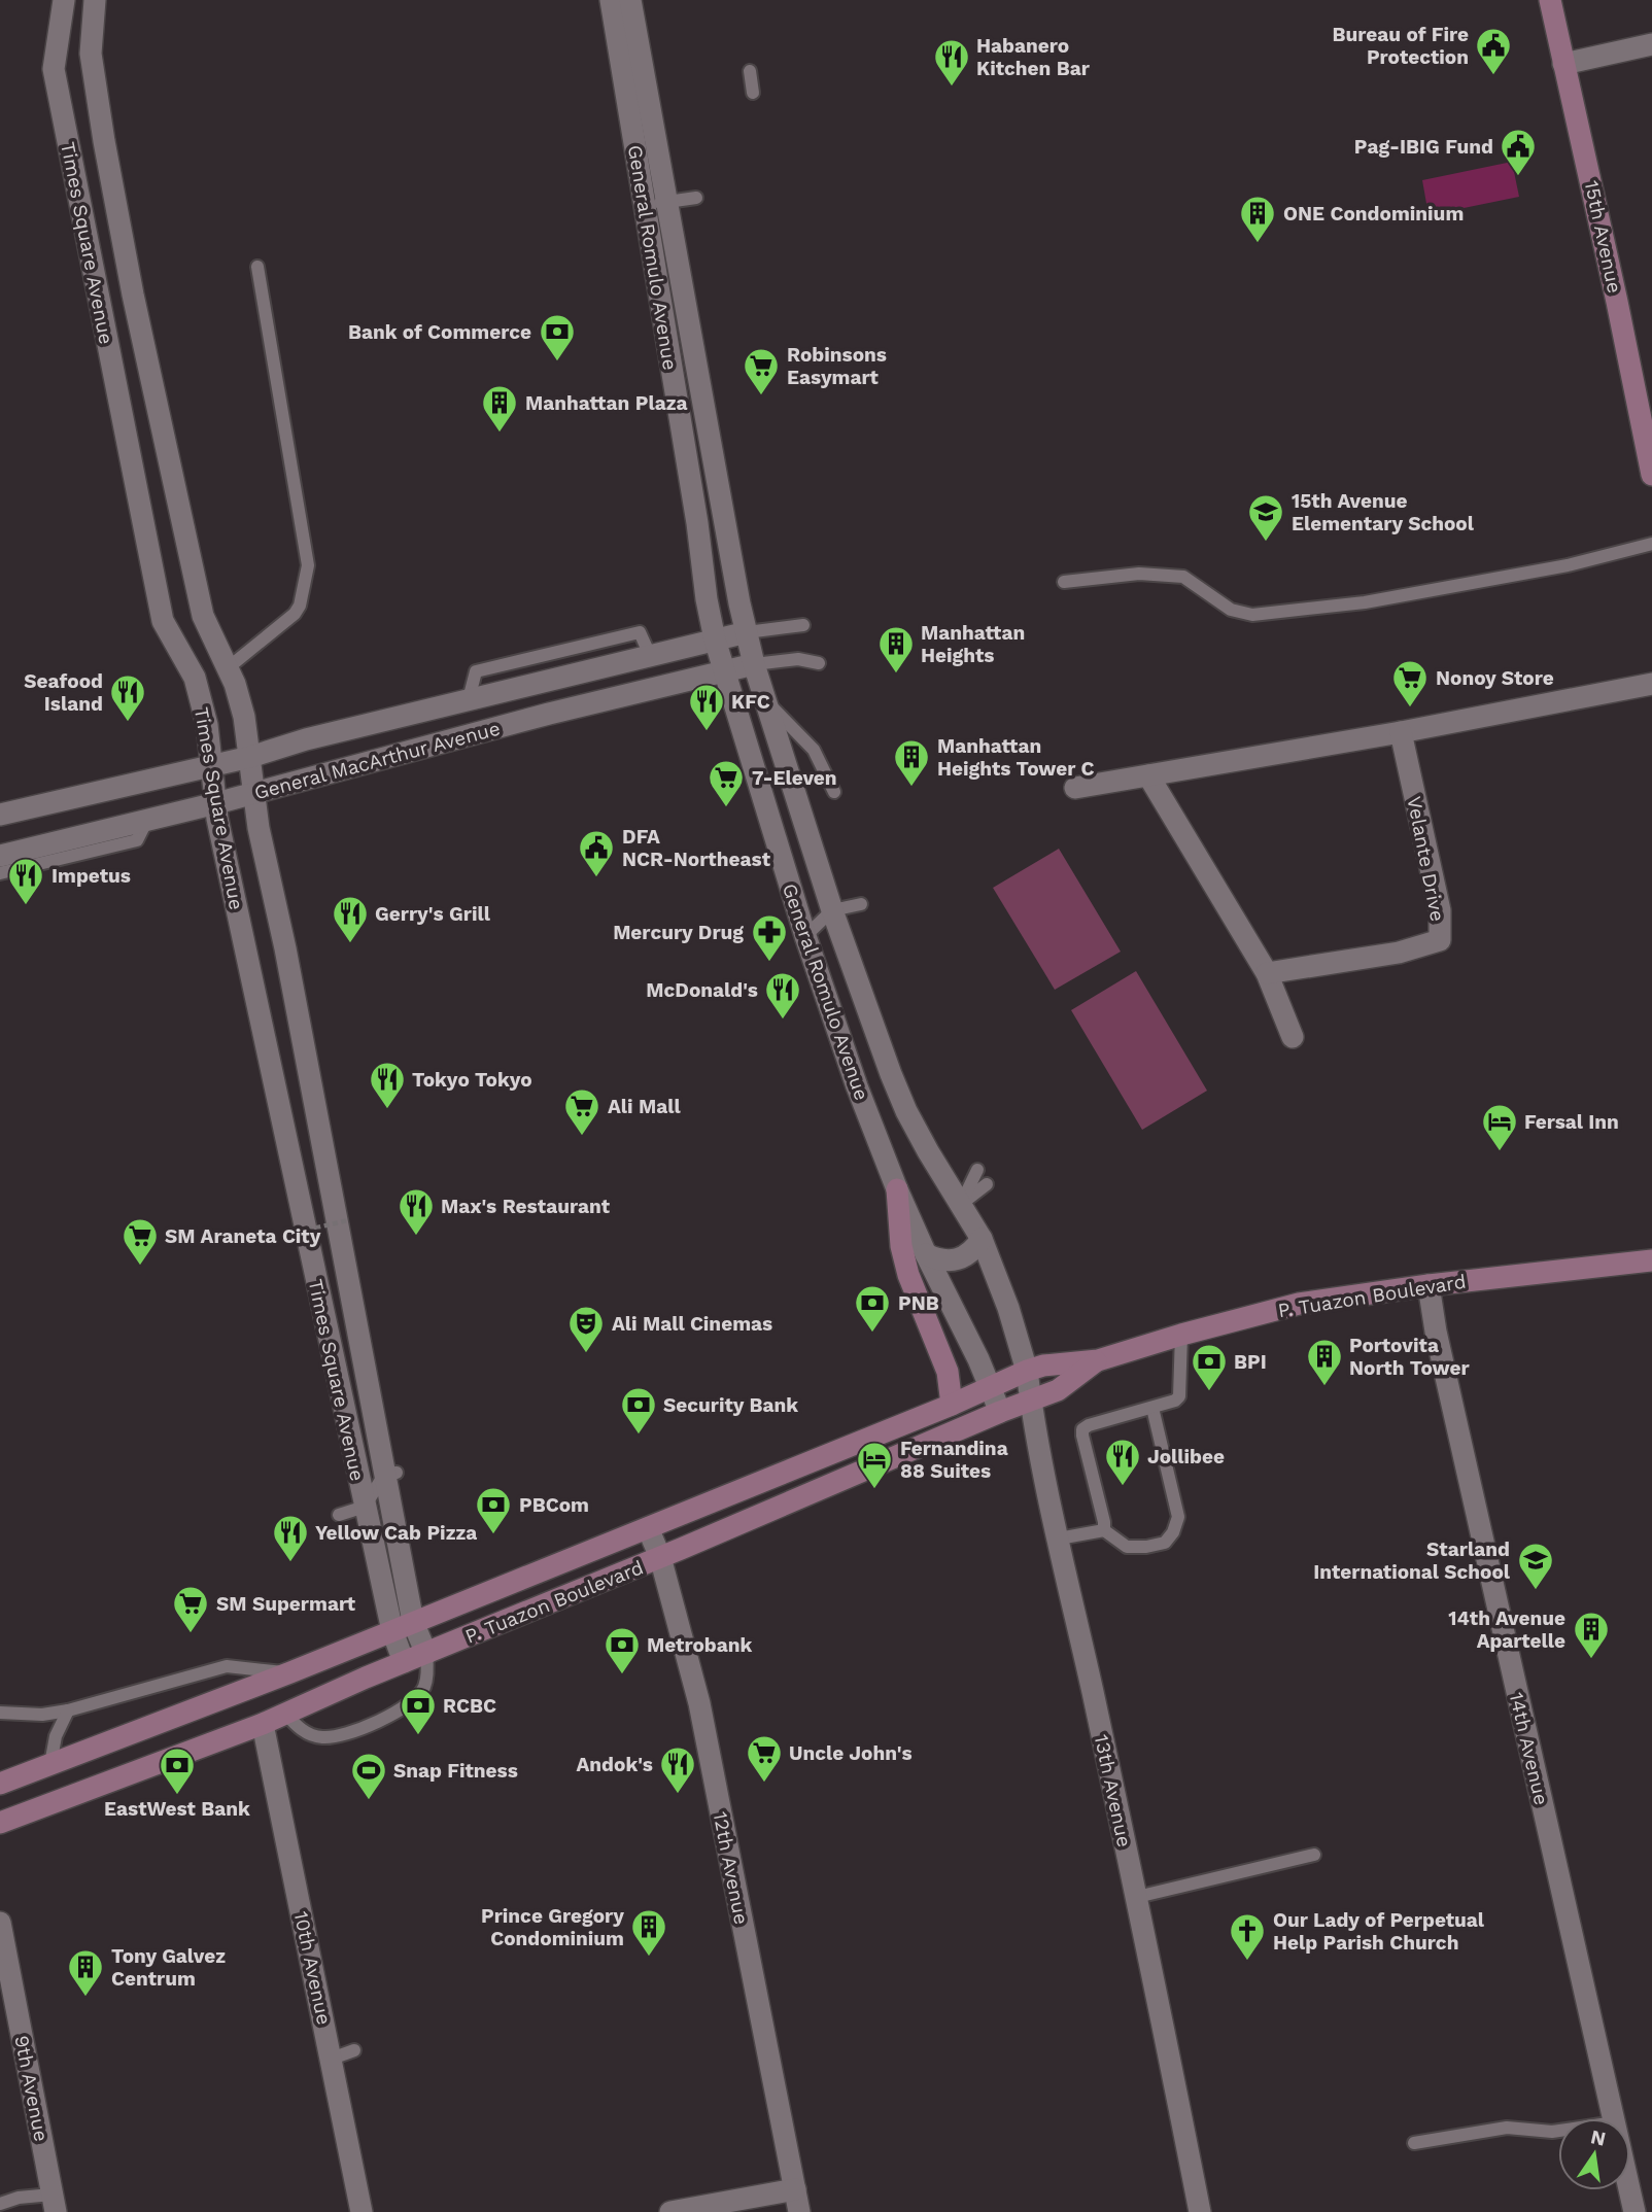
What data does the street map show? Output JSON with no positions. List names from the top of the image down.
{
  "streets": {
    "main road": ["15th Avenue", "P. Tuazon Boulevard"],
    "street": [
      "Times Square Avenue",
      "General Romulo Avenue",
      "General MacArthur Avenue",
      "Velante Drive",
      "14th Avenue",
      "13th Avenue",
      "12th Avenue",
      "10th Avenue",
      "9th Avenue"
    ]
  },
  "crossings": [
    ["Times Square Avenue", "General MacArthur Avenue"],
    ["Times Square Avenue", "P. Tuazon Boulevard"],
    ["General Romulo Avenue", "General MacArthur Avenue"],
    ["General Romulo Avenue", "P. Tuazon Boulevard"],
    ["General Romulo Avenue", "13th Avenue"],
    ["P. Tuazon Boulevard", "14th Avenue"],
    ["P. Tuazon Boulevard", "13th Avenue"],
    ["P. Tuazon Boulevard", "12th Avenue"],
    ["P. Tuazon Boulevard", "10th Avenue"]
  ],
  "places": {
    "public building": ["Bureau of Fire Protection", "Pag-IBIG Fund", "DFA NCR-Northeast"],
    "restaurant": [
      "Habanero Kitchen Bar",
      "Seafood Island",
      "KFC",
      "Impetus",
      "Gerry's Grill",
      "McDonald's",
      "Tokyo Tokyo",
      "Max's Restaurant",
      "Jollibee",
      "Yellow Cab Pizza",
      "Andok's"
    ],
    "building": [
      "ONE Condominium",
      "Manhattan Plaza",
      "Manhattan Heights",
      "Manhattan Heights Tower C",
      "Portovita North Tower",
      "14th Avenue Apartelle",
      "Prince Gregory Condominium",
      "Tony Galvez Centrum"
    ],
    "bank": [
      "Bank of Commerce",
      "PNB",
      "BPI",
      "Security Bank",
      "PBCom",
      "Metrobank",
      "RCBC",
      "EastWest Bank"
    ],
    "supermarket": [
      "Robinsons Easymart",
      "Nonoy Store",
      "7-Eleven",
      "Ali Mall",
      "SM Araneta City",
      "SM Supermart",
      "Uncle John's"
    ],
    "school or university": ["15th Avenue Elementary School", "Starland International School"],
    "pharmacy": ["Mercury Drug"],
    "hotel": ["Fersal Inn", "Fernandina 88 Suites"],
    "theatre": ["Ali Mall Cinemas"],
    "sports": ["Snap Fitness"],
    "church": ["Our Lady of Perpetual Help Parish Church"]
  },
  "north": "top"
}
